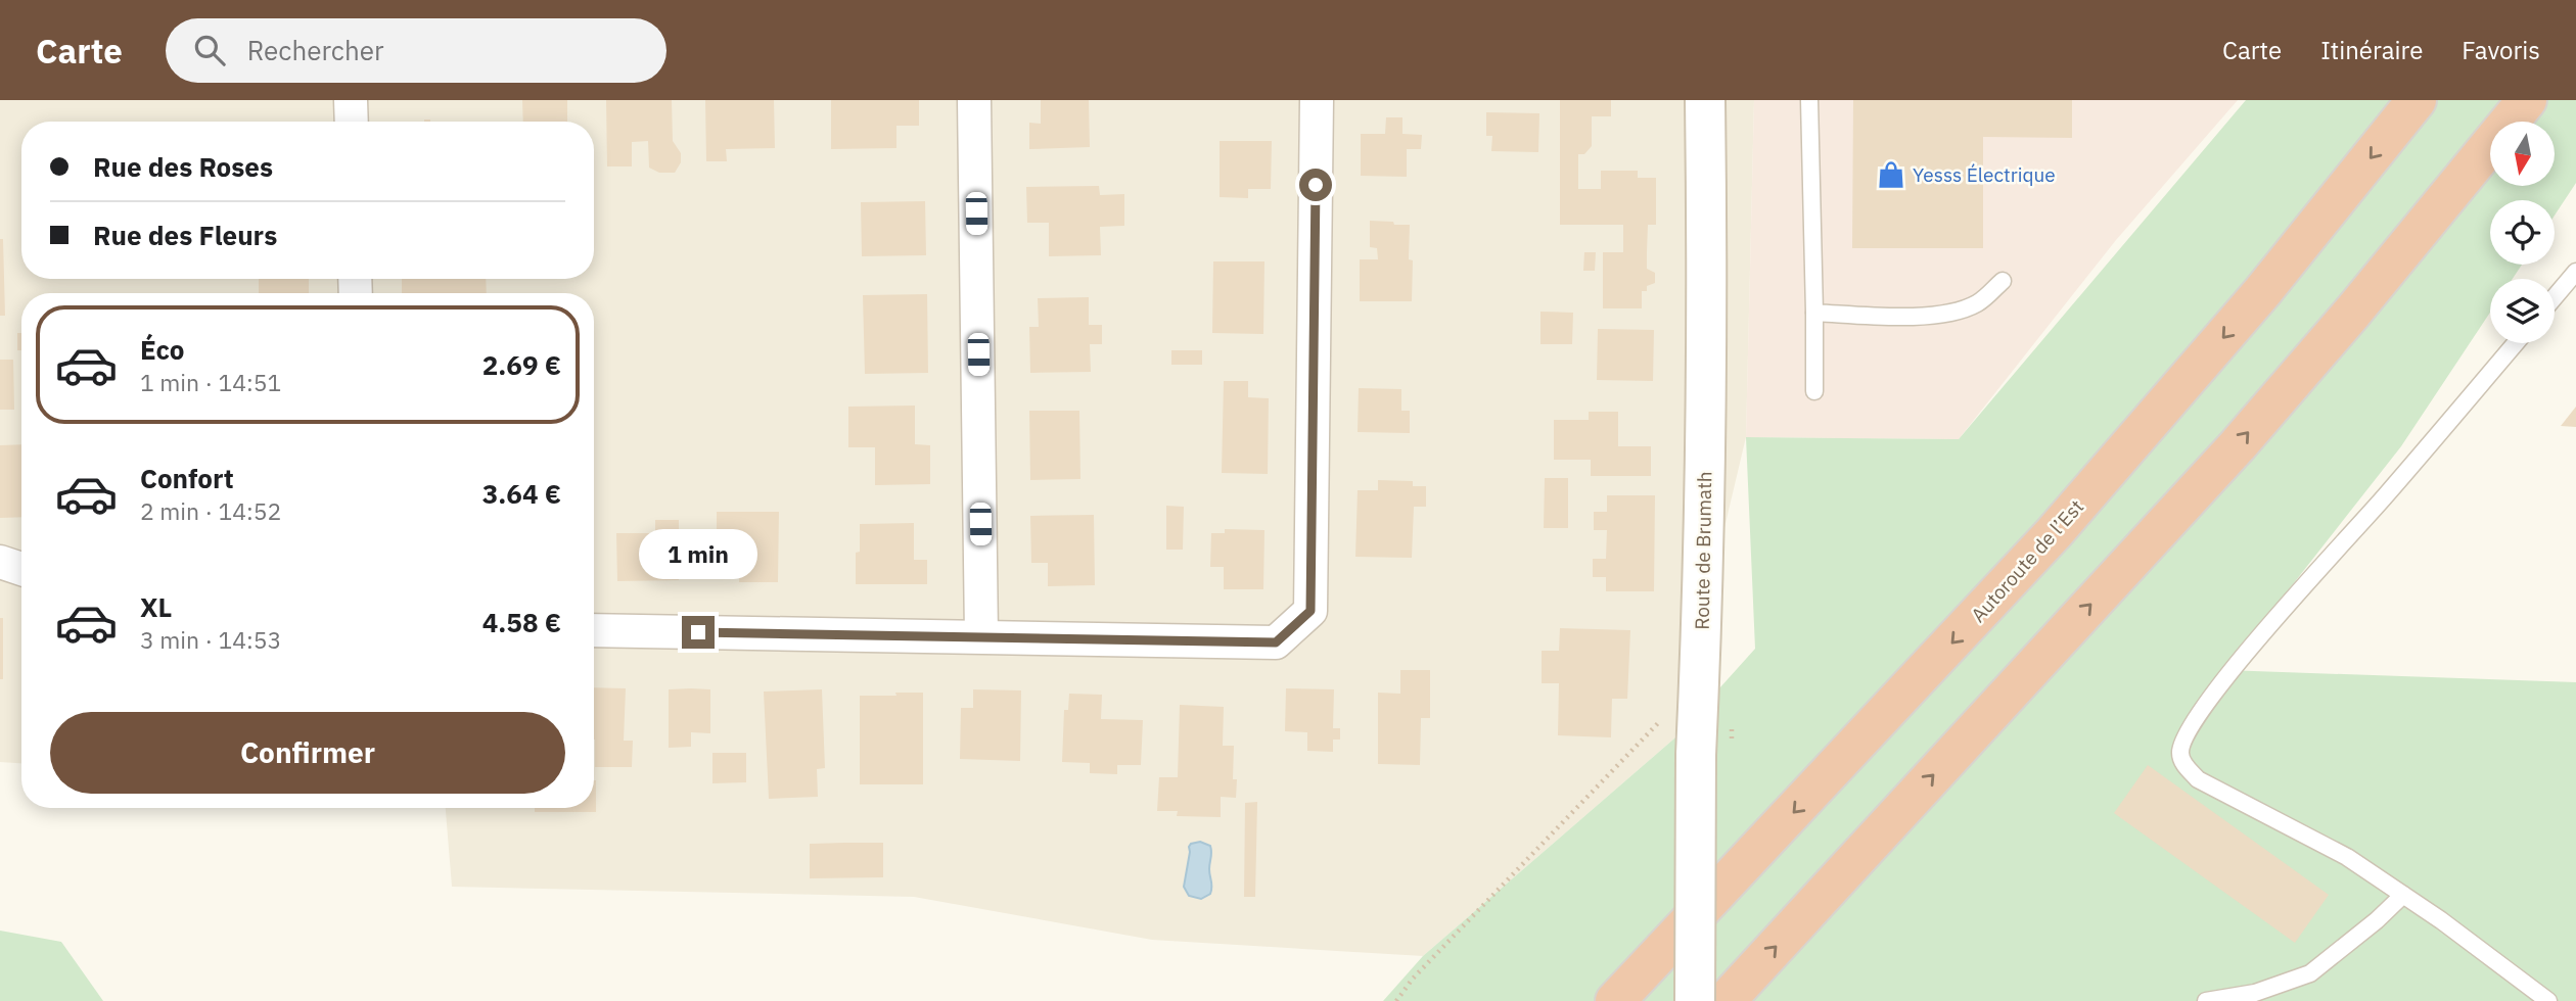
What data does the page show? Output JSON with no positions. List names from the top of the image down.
{
  "streets": {
    "highway": ["Autoroute de l’Est"],
    "main road": ["Route de Brumath"]
  },
  "places": {
    "shop": ["Yesss Électrique"]
  },
  "north": "bottom",
  "page": {
    "header": "Carte",
    "search": "Rechercher",
    "nav": ["Carte", "Itinéraire", "Favoris"],
    "banner": ["Rue des Roses", "Rue des Fleurs"],
    "list": [
      {
        "name": "Éco",
        "note": "1 min · 14:51",
        "value": "2.69 €"
      },
      {
        "name": "Confort",
        "note": "2 min · 14:52",
        "value": "3.64 €"
      },
      {
        "name": "XL",
        "note": "3 min · 14:53",
        "value": "4.58 €"
      }
    ],
    "bubble": "1 min",
    "buttons": "Confirmer"
  }
}
